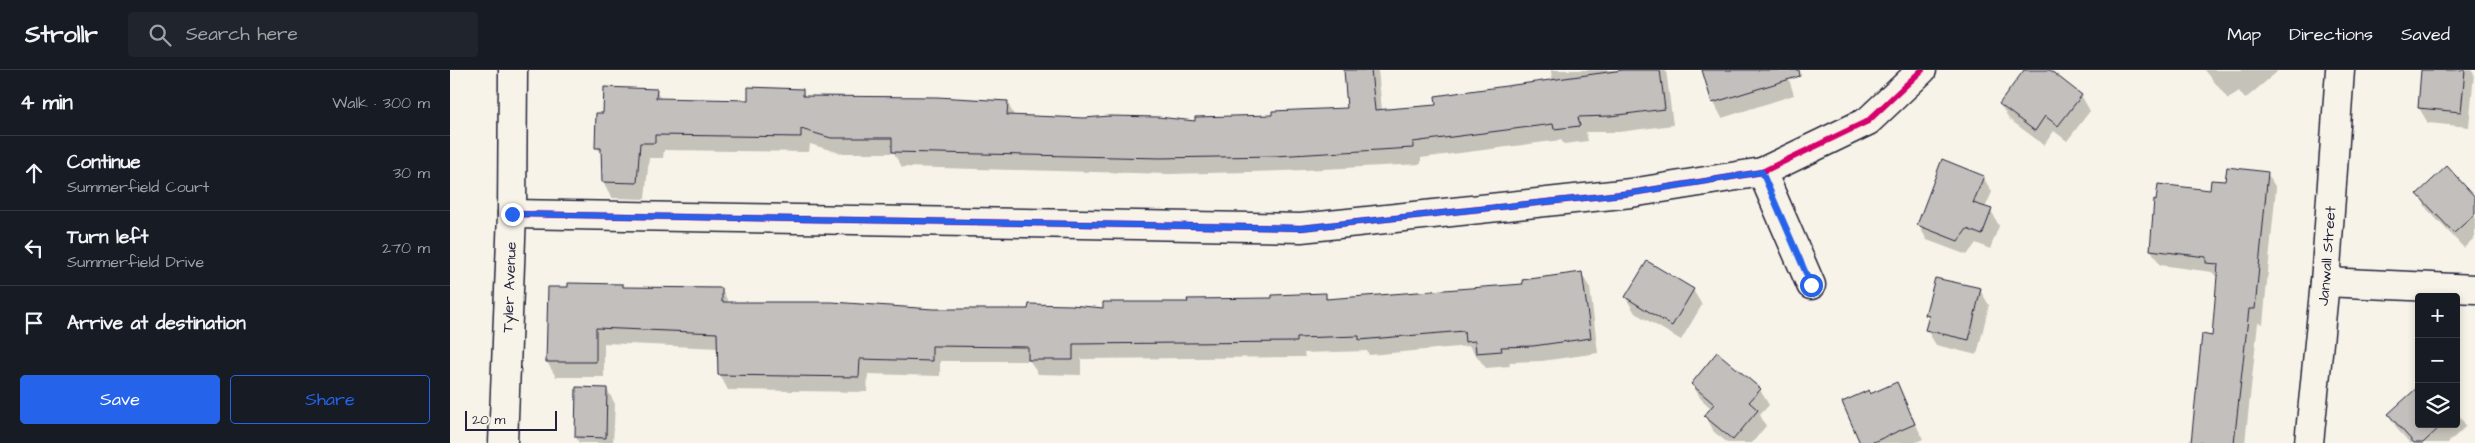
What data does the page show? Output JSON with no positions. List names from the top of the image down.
{
  "streets": {
    "street": ["Janwall Street", "Tyler Avenue"]
  },
  "scale_bar": "20 m",
  "page": {
    "header": "Strollr",
    "search": "Search here",
    "nav": ["Map", "Directions", "Saved"],
    "heading": ["4 min", "Walk · 300 m"],
    "list": [
      ["Continue", "Summerfield Court", "30 m"],
      ["Turn left", "Summerfield Drive", "270 m"],
      "Arrive at destination"
    ],
    "map_buttons": ["+", "−"],
    "buttons": ["Save", "Share"],
    "scale": "20 m"
  }
}
